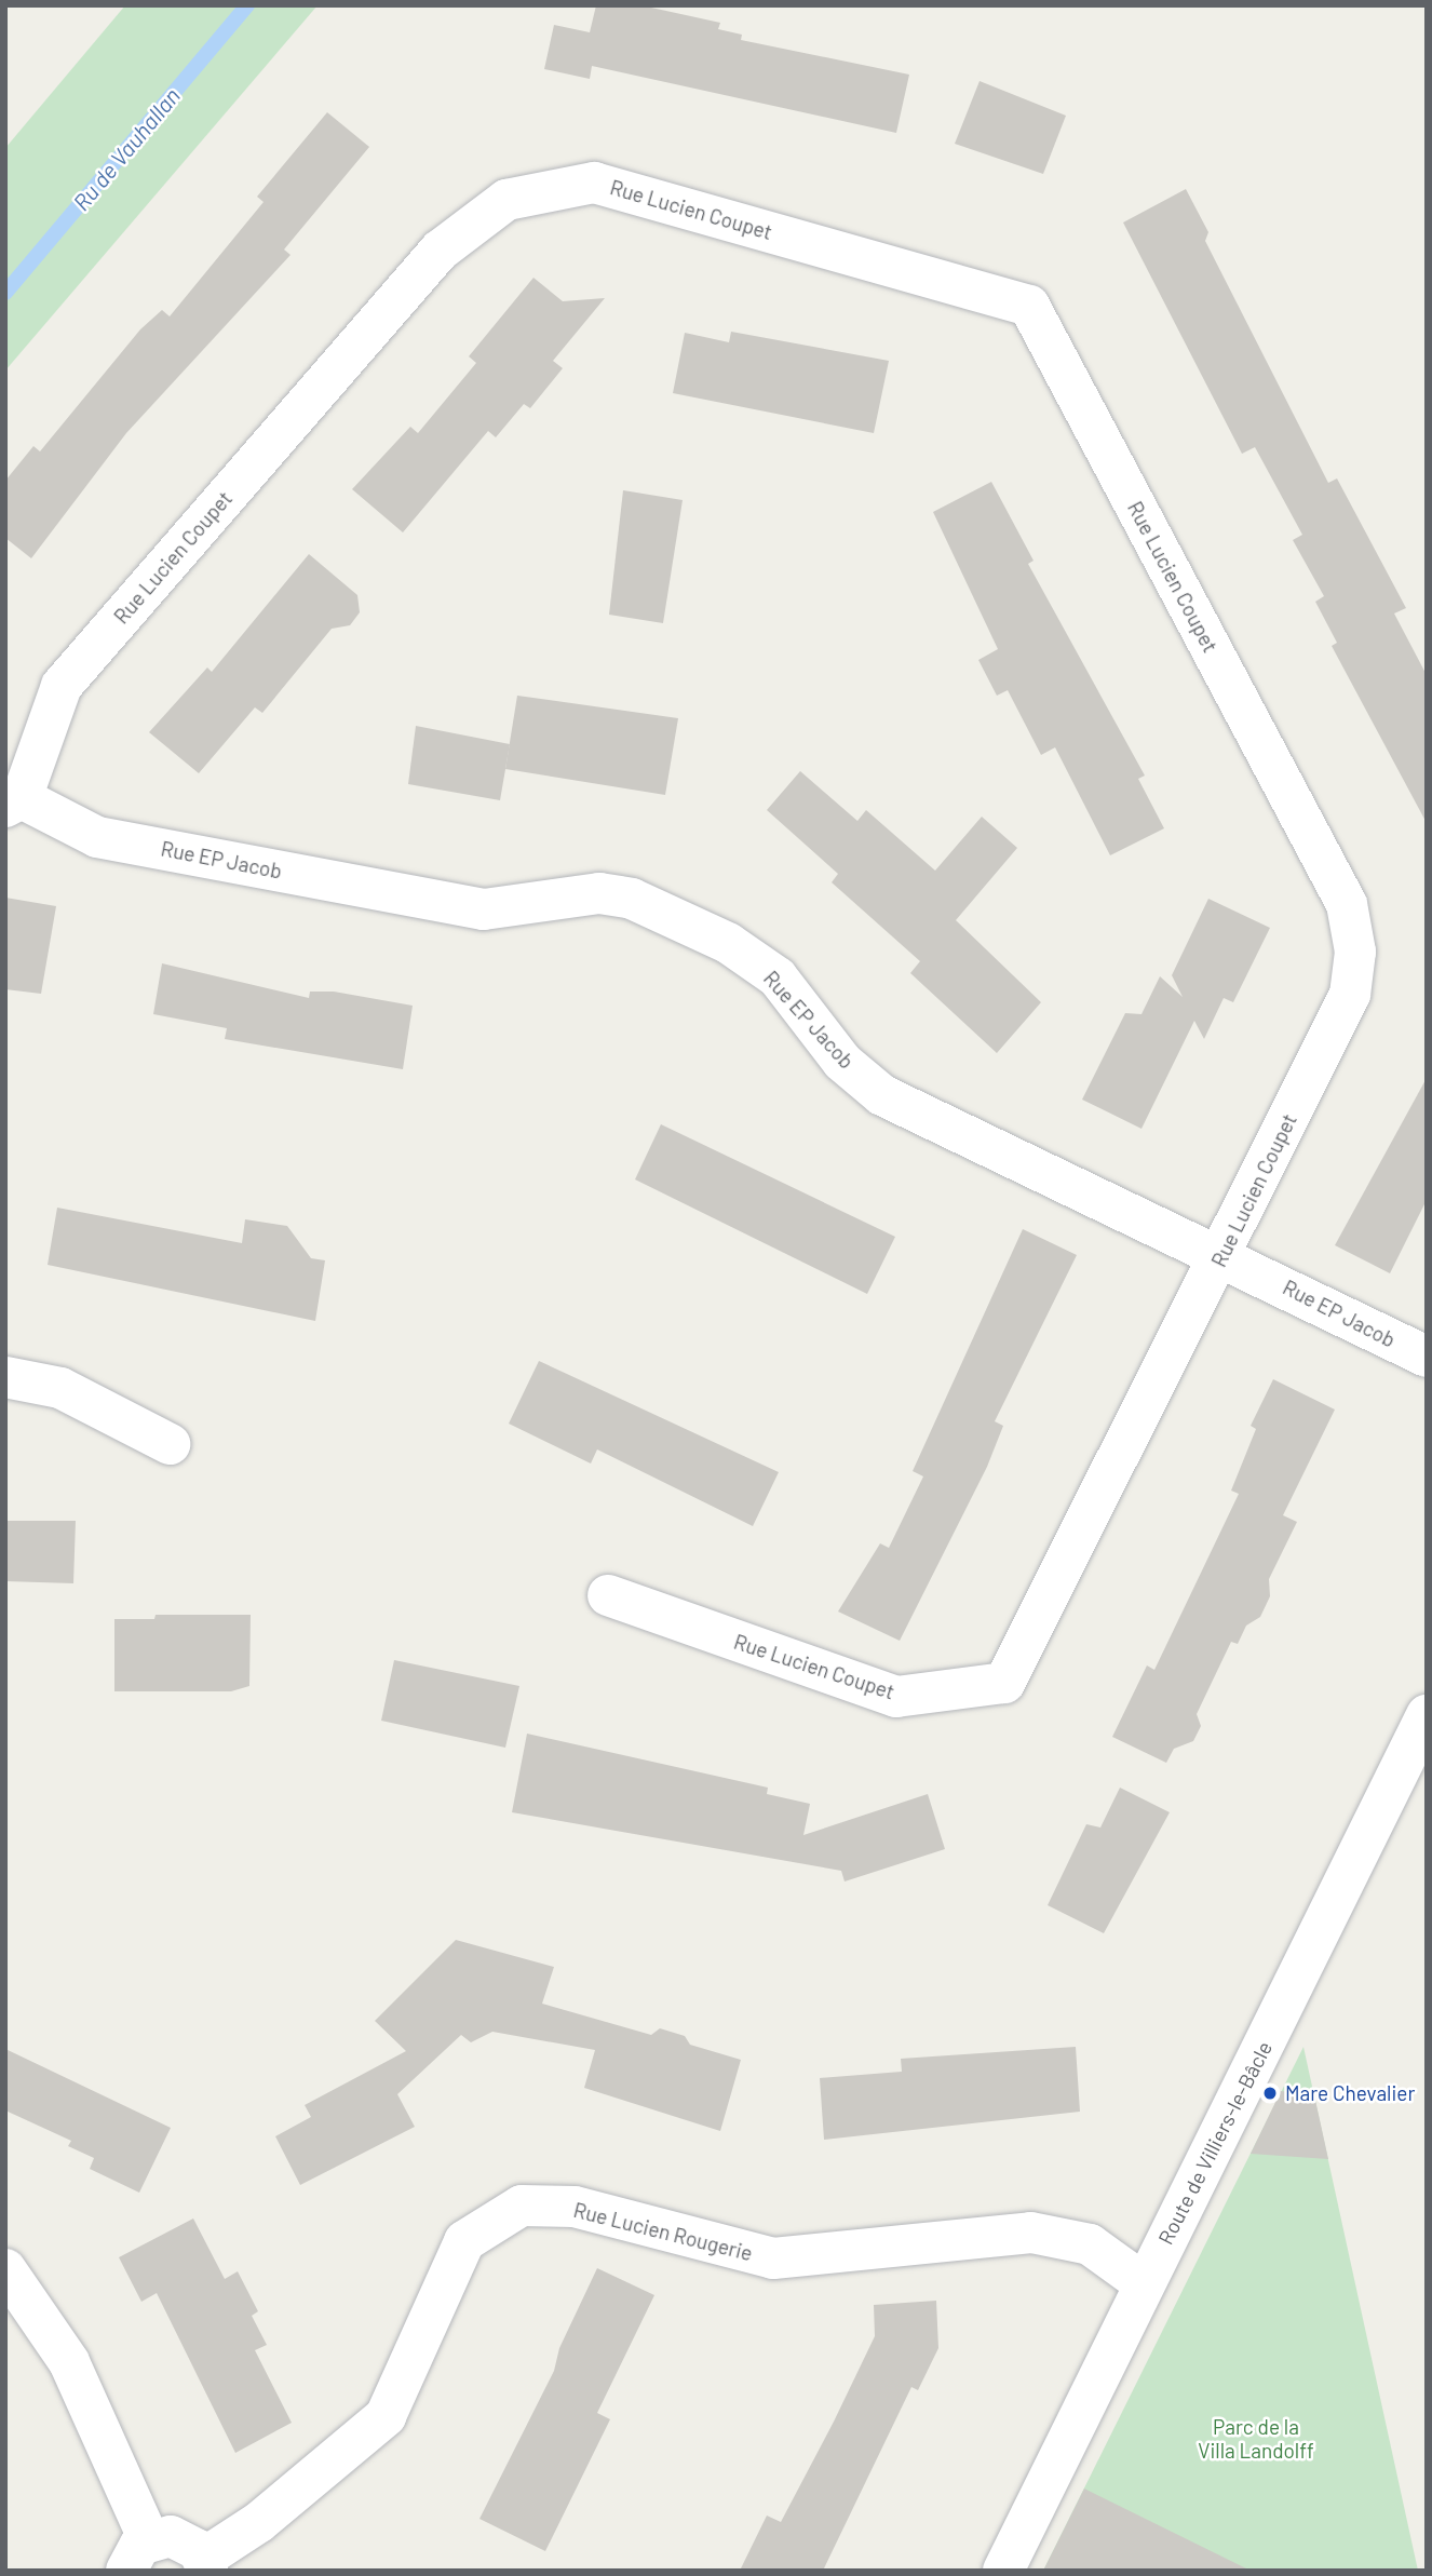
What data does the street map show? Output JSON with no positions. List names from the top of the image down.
{
  "streets": {
    "street": [
      "Rue Lucien Coupet",
      "Rue EP Jacob",
      "Route de Villiers-le-Bâcle",
      "Rue Lucien Rougerie"
    ]
  },
  "crossings": [
    ["Rue Lucien Coupet", "Rue EP Jacob"],
    ["Route de Villiers-le-Bâcle", "Rue Lucien Rougerie"]
  ],
  "water": ["Ru de Vauhallan"],
  "parks": ["Parc de la Villa Landolff"],
  "places": ["Mare Chevalier"]
}
